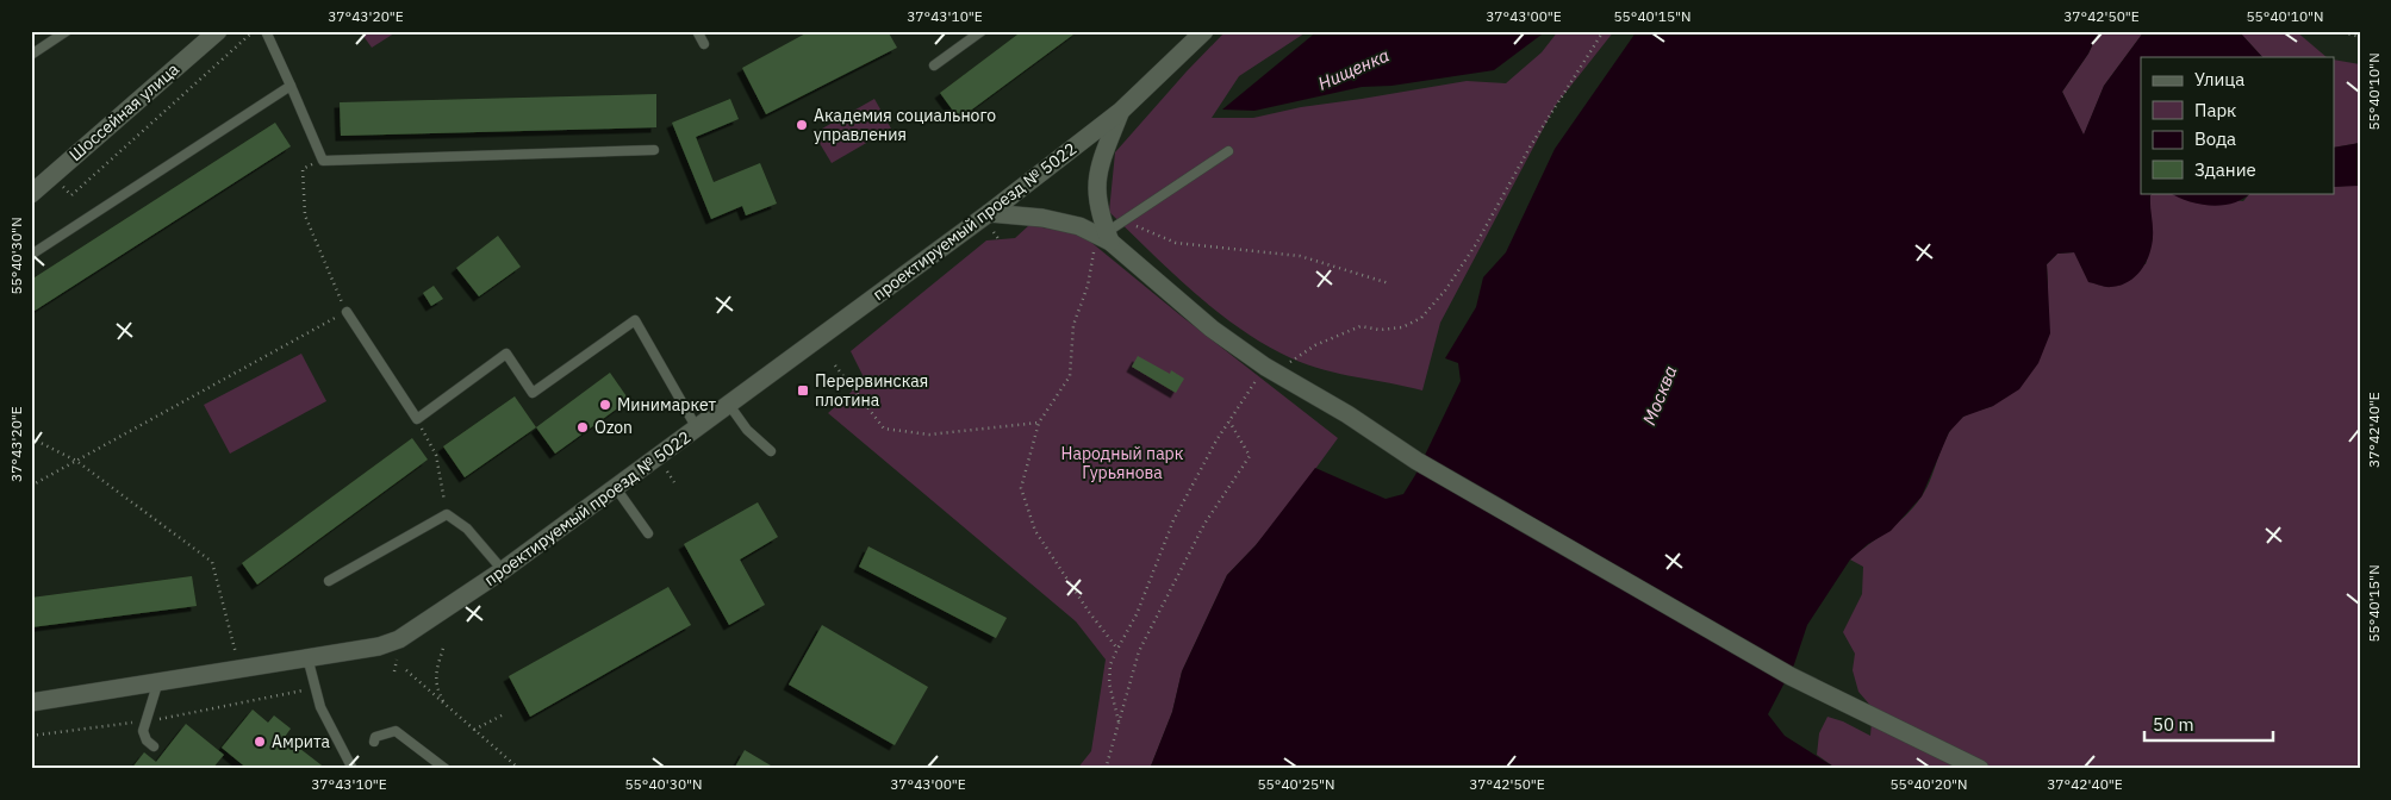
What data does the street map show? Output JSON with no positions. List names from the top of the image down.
{
  "streets": {
    "street": ["Шоссейная улица", "проектируемый проезд № 5022"]
  },
  "water": ["Нищенка", "Москва"],
  "parks": ["Народный парк Гурьянова"],
  "places": {
    "other": [
      "Академия социального управления",
      "Минимаркет",
      "Ozon",
      "Амрита"
    ],
    "transit": ["Перервинская плотина"]
  },
  "legend": [
    "Улица",
    "Парк",
    "Вода",
    "Здание"
  ],
  "scale_bar": "50 m",
  "coordinates": [
    "37°43'20\"E",
    "37°43'10\"E",
    "37°43'00\"E",
    "55°40'15\"N",
    "37°42'50\"E",
    "55°40'10\"N",
    "55°40'30\"N",
    "37°42'40\"E",
    "55°40'25\"N",
    "55°40'20\"N"
  ]
}
